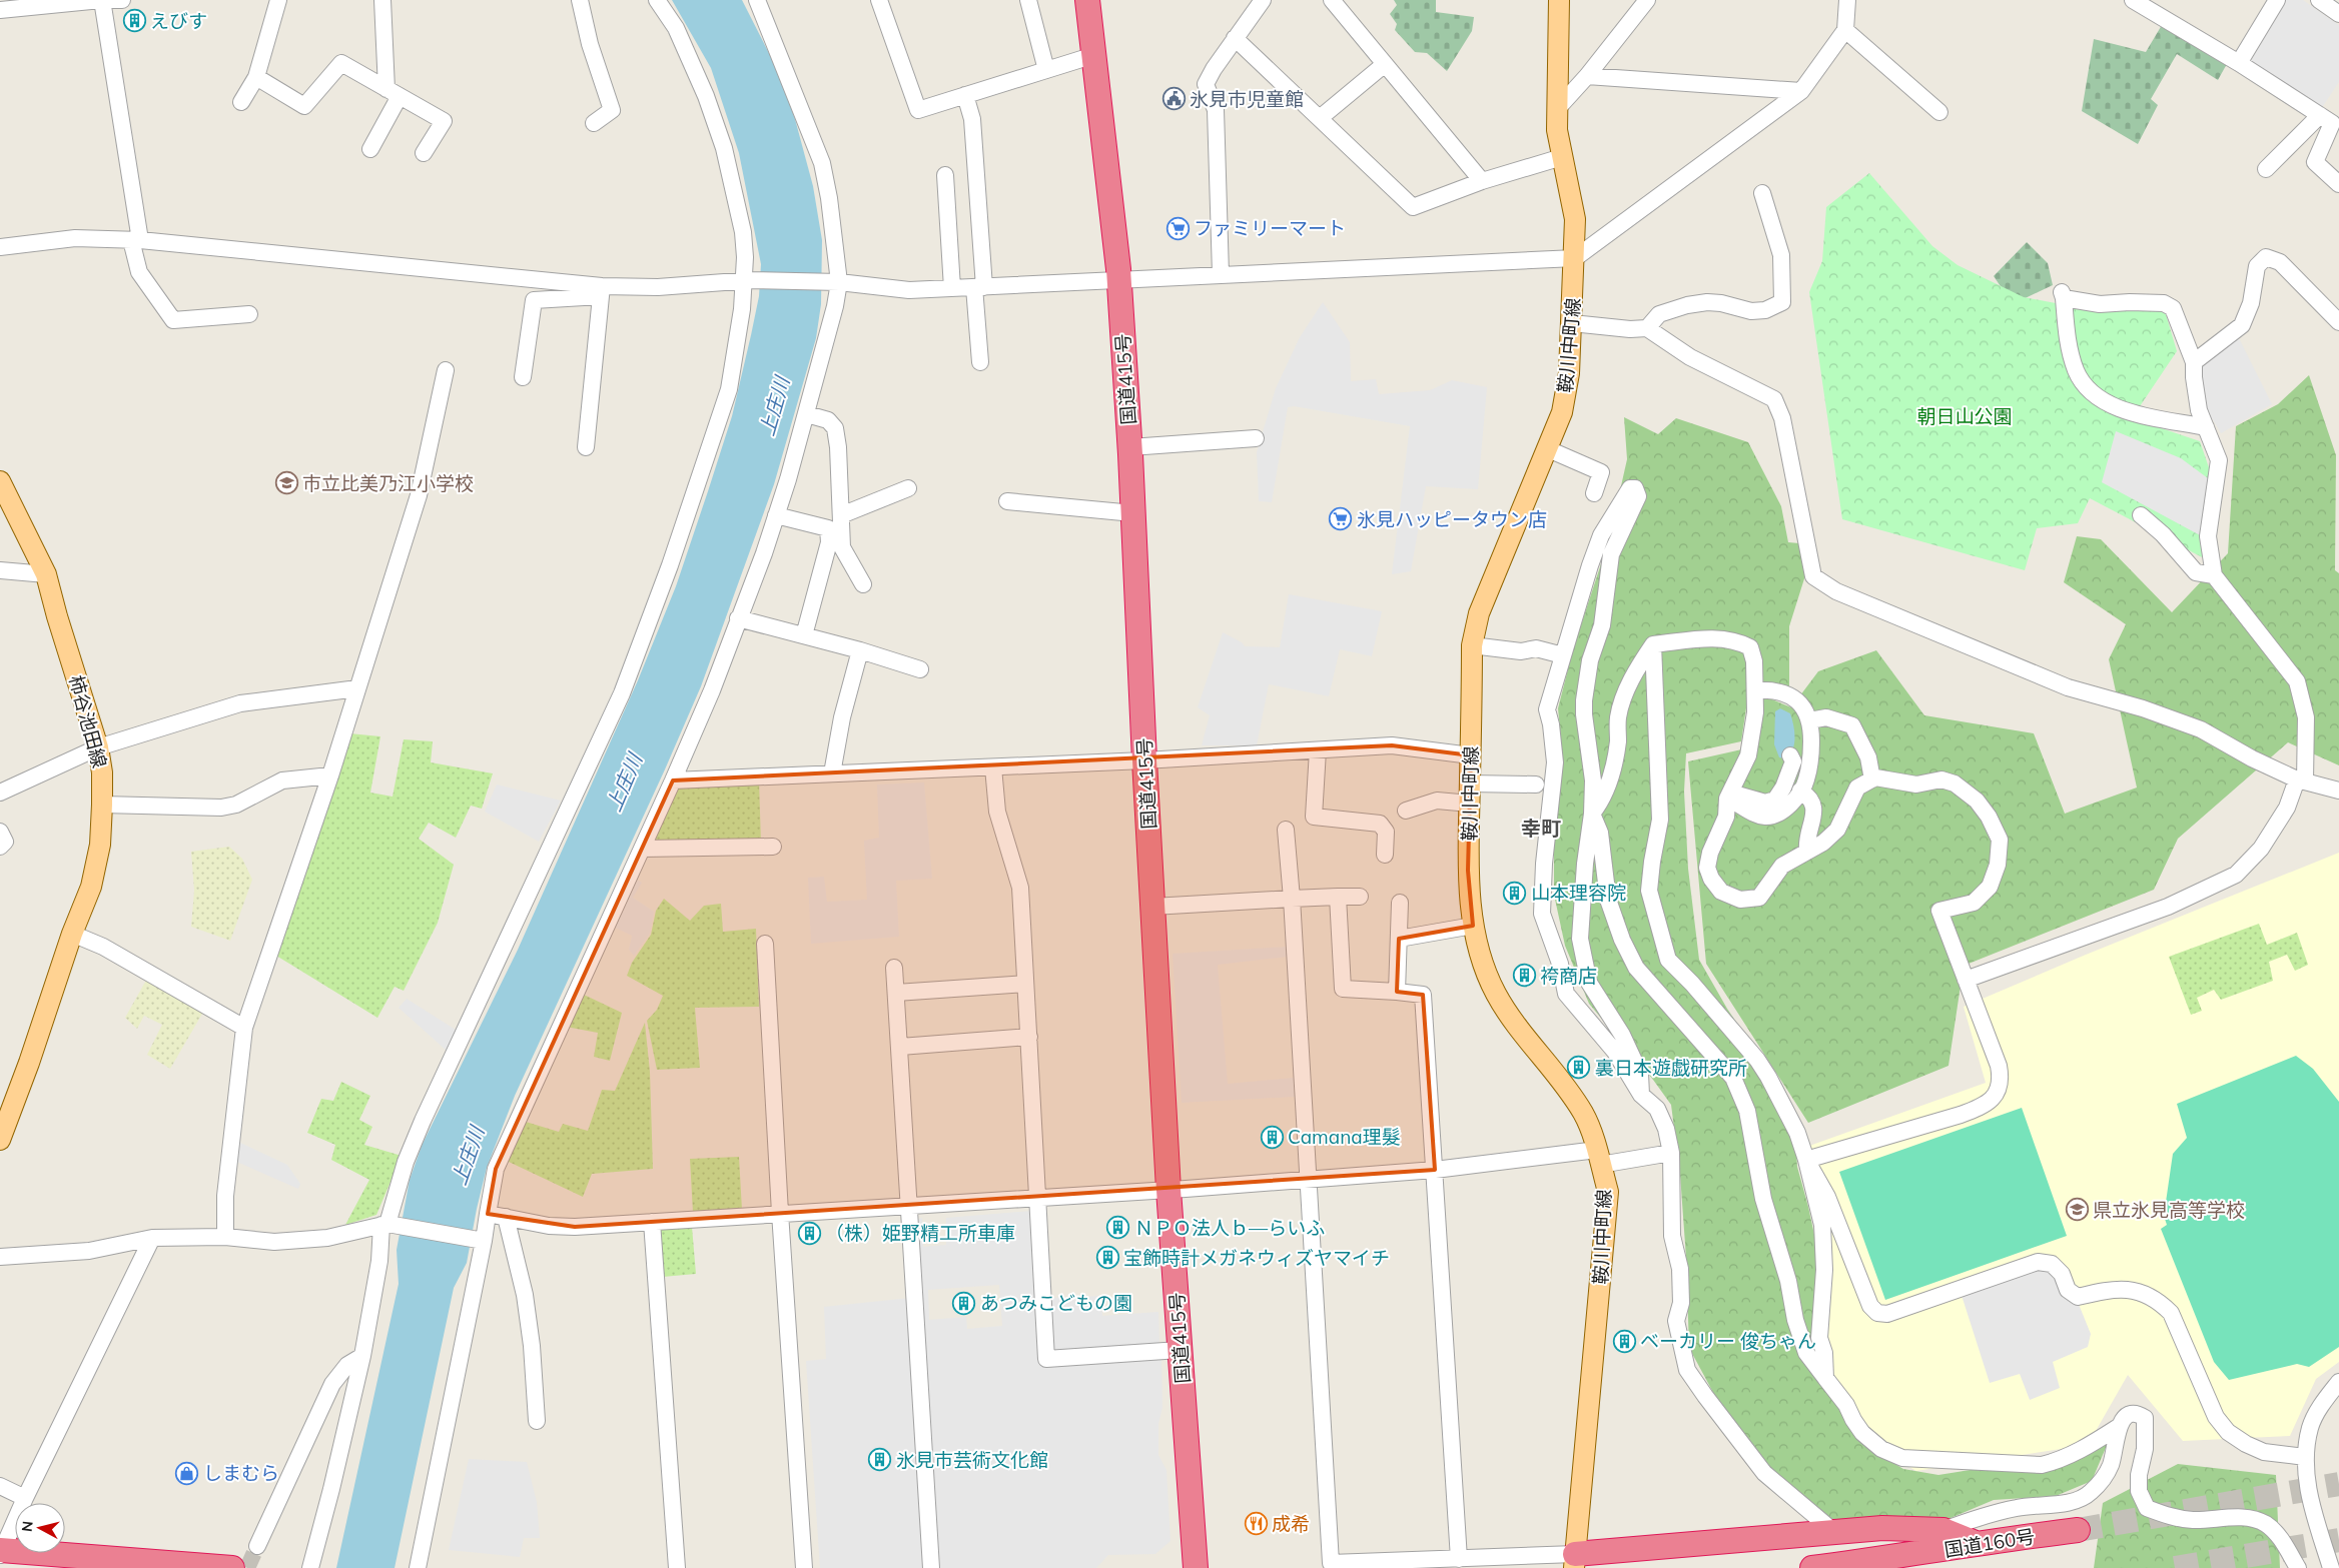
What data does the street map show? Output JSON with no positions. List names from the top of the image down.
{
  "streets": {
    "highway": ["国道415号", "国道160号"],
    "main road": ["鞍川中町線", "柿谷池田線"]
  },
  "districts": ["幸町"],
  "water": ["上庄川"],
  "parks": ["朝日山公園"],
  "places": {
    "building": [
      "えびす",
      "山本理容院",
      "袴商店",
      "裏日本遊戯研究所",
      "Camana理髮",
      "ＮＰＯ法人ｂ―らいふ",
      "（株）姫野精工所車庫",
      "宝飾時計メガネウィズヤマイチ",
      "あつみこどもの園",
      "ベーカリー 俊ちゃん",
      "氷見市芸術文化館"
    ],
    "public building": ["氷見市児童館"],
    "supermarket": ["ファミリーマート", "氷見ハッピータウン店"],
    "school or university": ["市立比美乃江小学校", "県立氷見高等学校"],
    "shop": ["しまむら"],
    "restaurant": ["成希"]
  },
  "north": "left"
}
